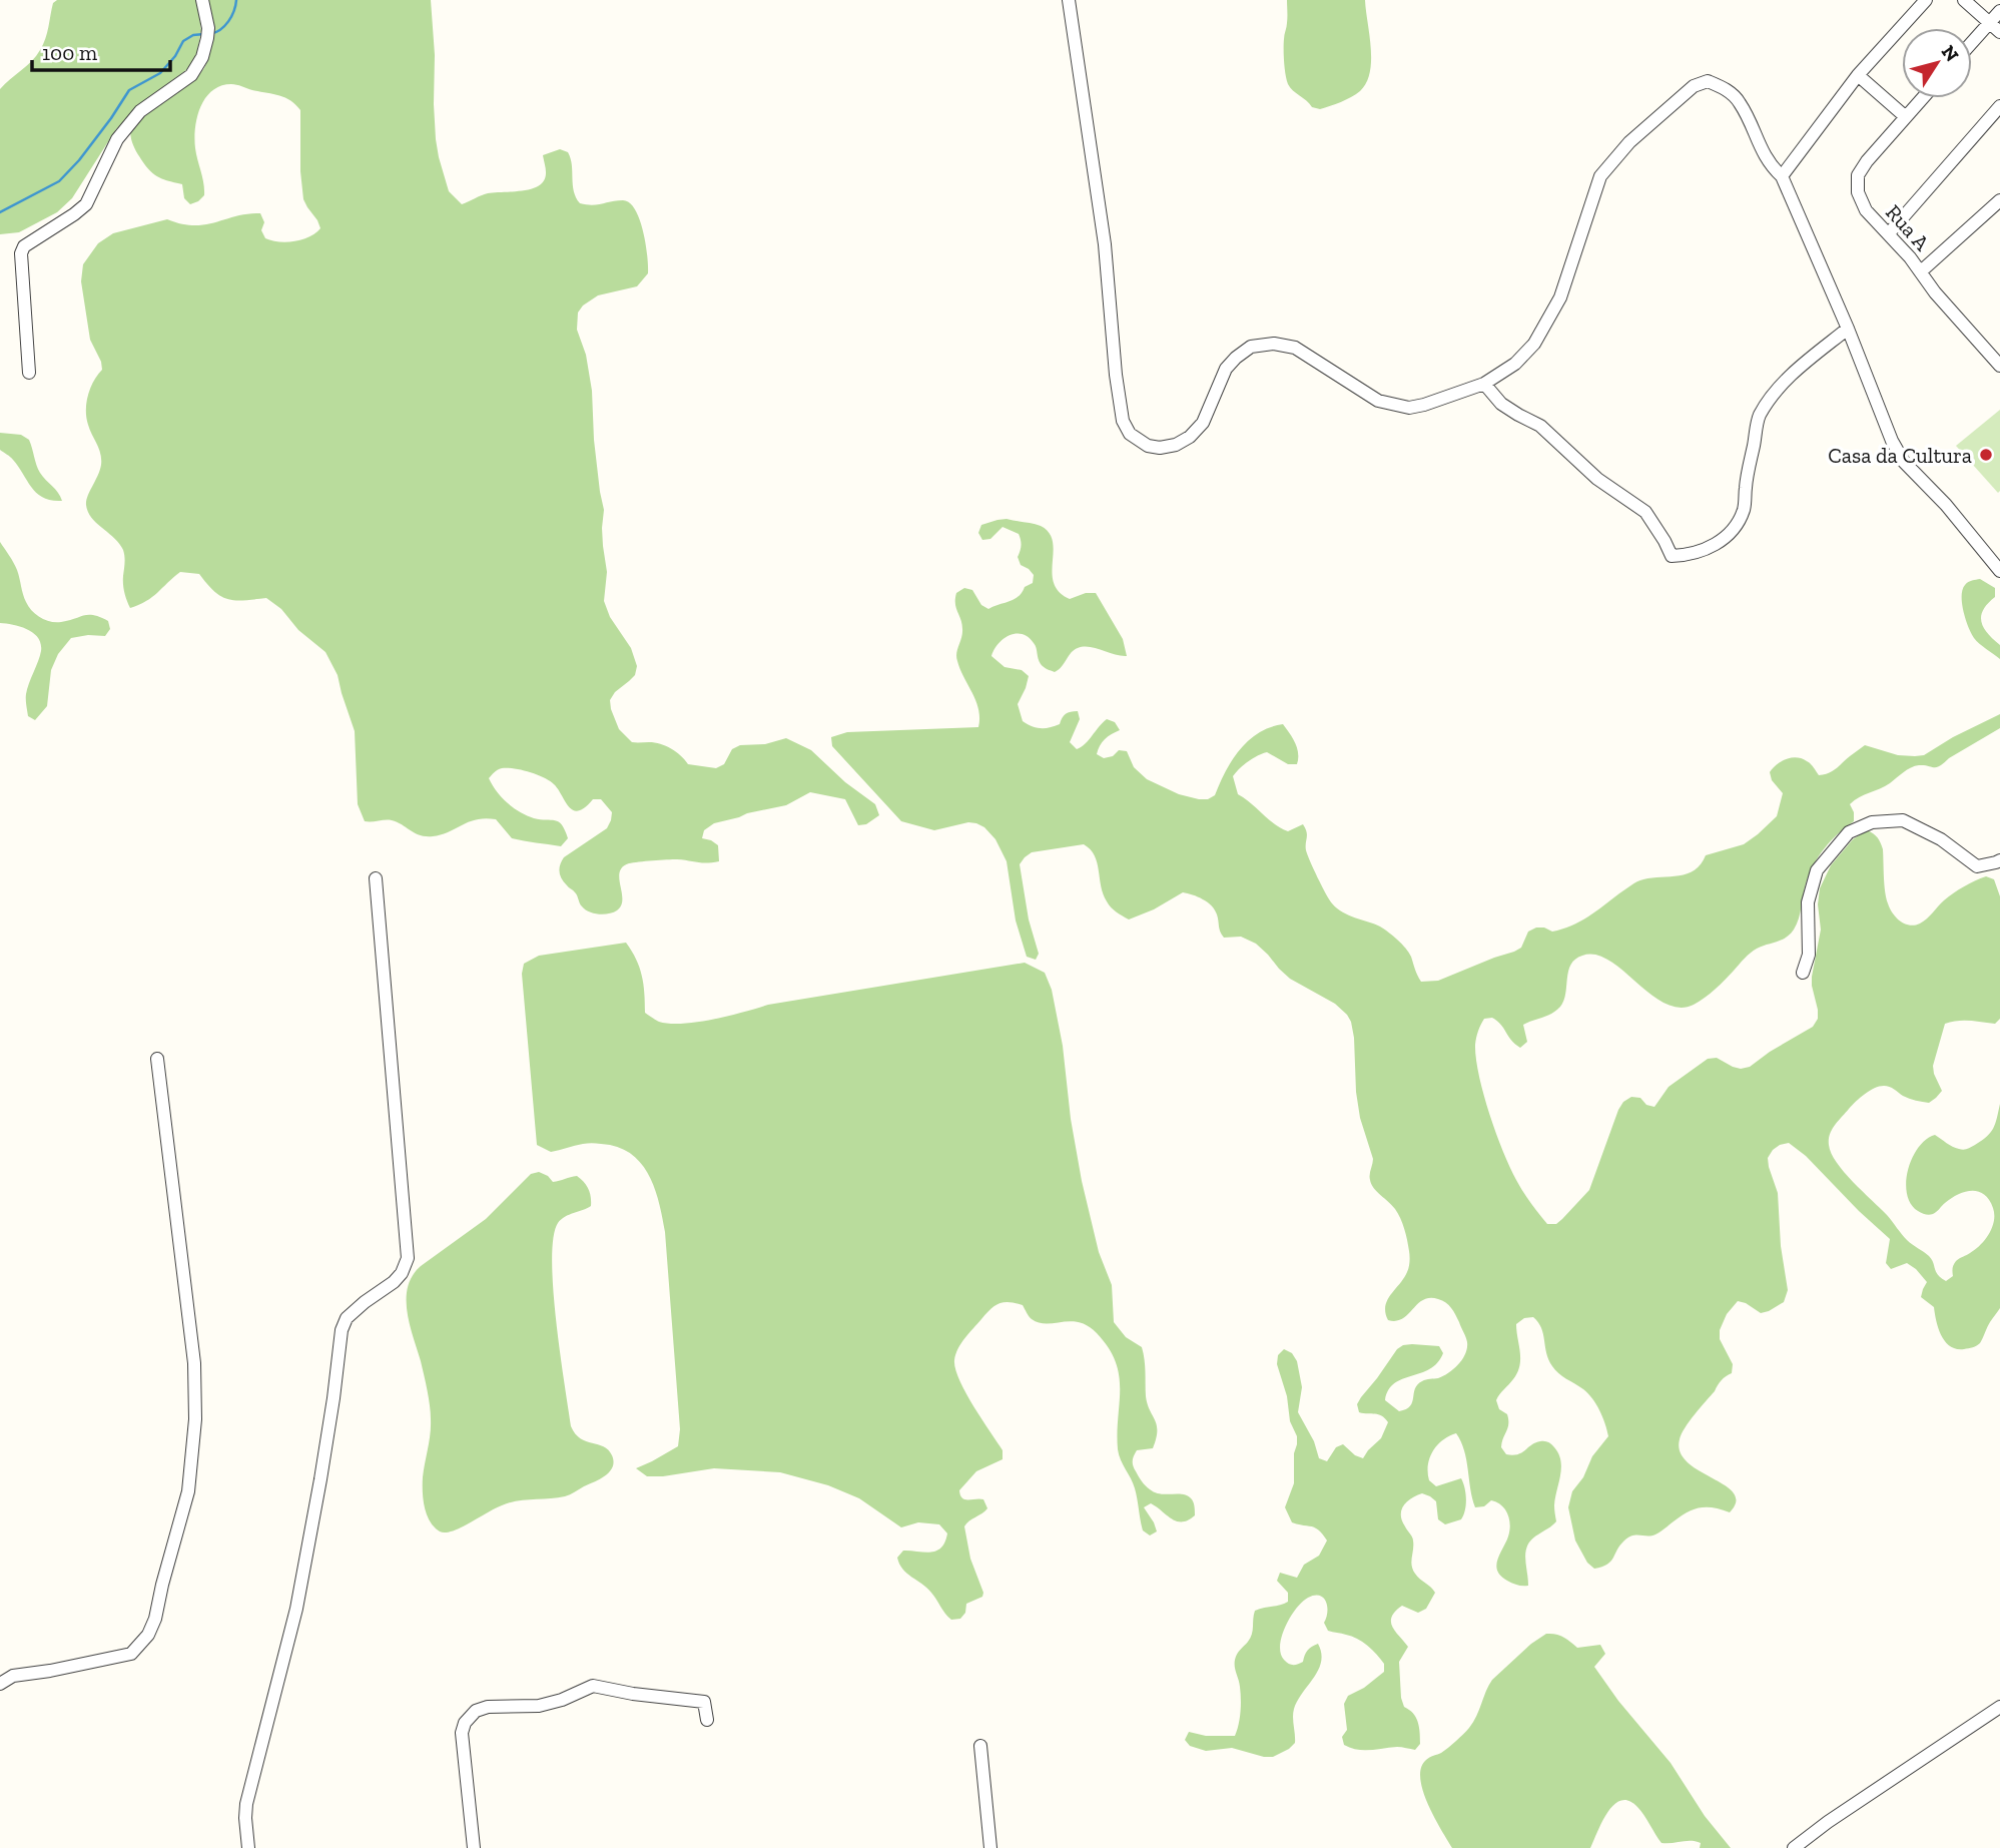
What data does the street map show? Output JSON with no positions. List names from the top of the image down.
{
  "streets": {
    "street": ["Rua A"]
  },
  "places": ["Casa da Cultura"],
  "scale_bar": "100 m",
  "north": "top right"
}
